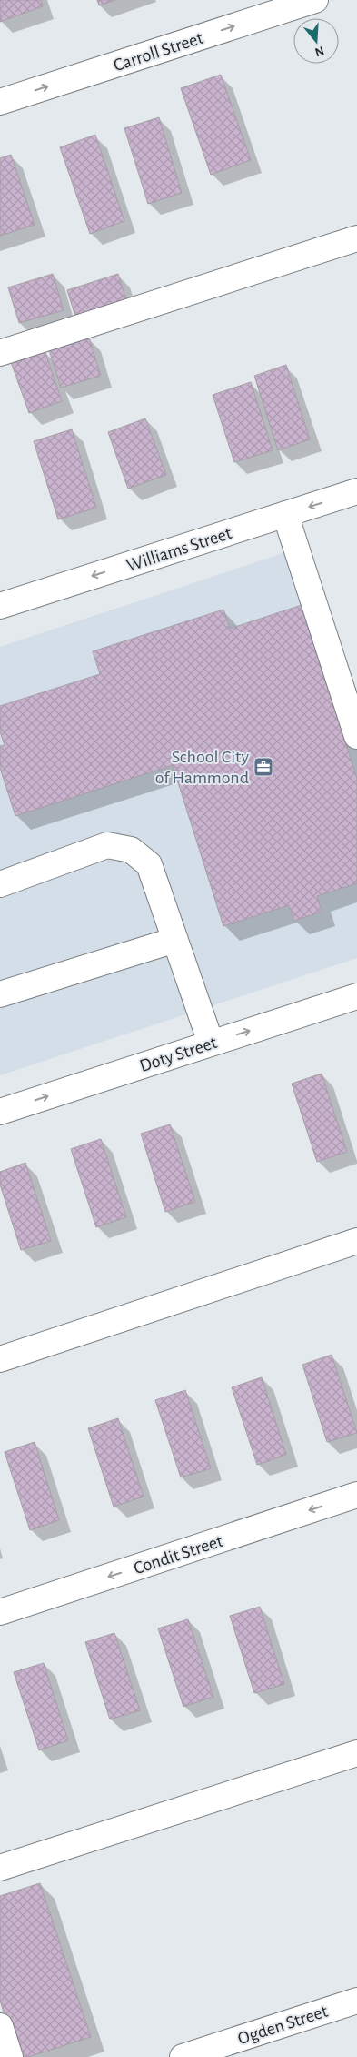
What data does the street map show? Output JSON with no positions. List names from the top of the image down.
{
  "streets": {
    "street": [
      "Carroll Street",
      "Williams Street",
      "Doty Street",
      "Condit Street",
      "Ogden Street"
    ]
  },
  "one_way": ["Carroll Street", "Williams Street", "Condit Street"],
  "places": {
    "office": ["School City of Hammond"]
  },
  "north": "bottom"
}
